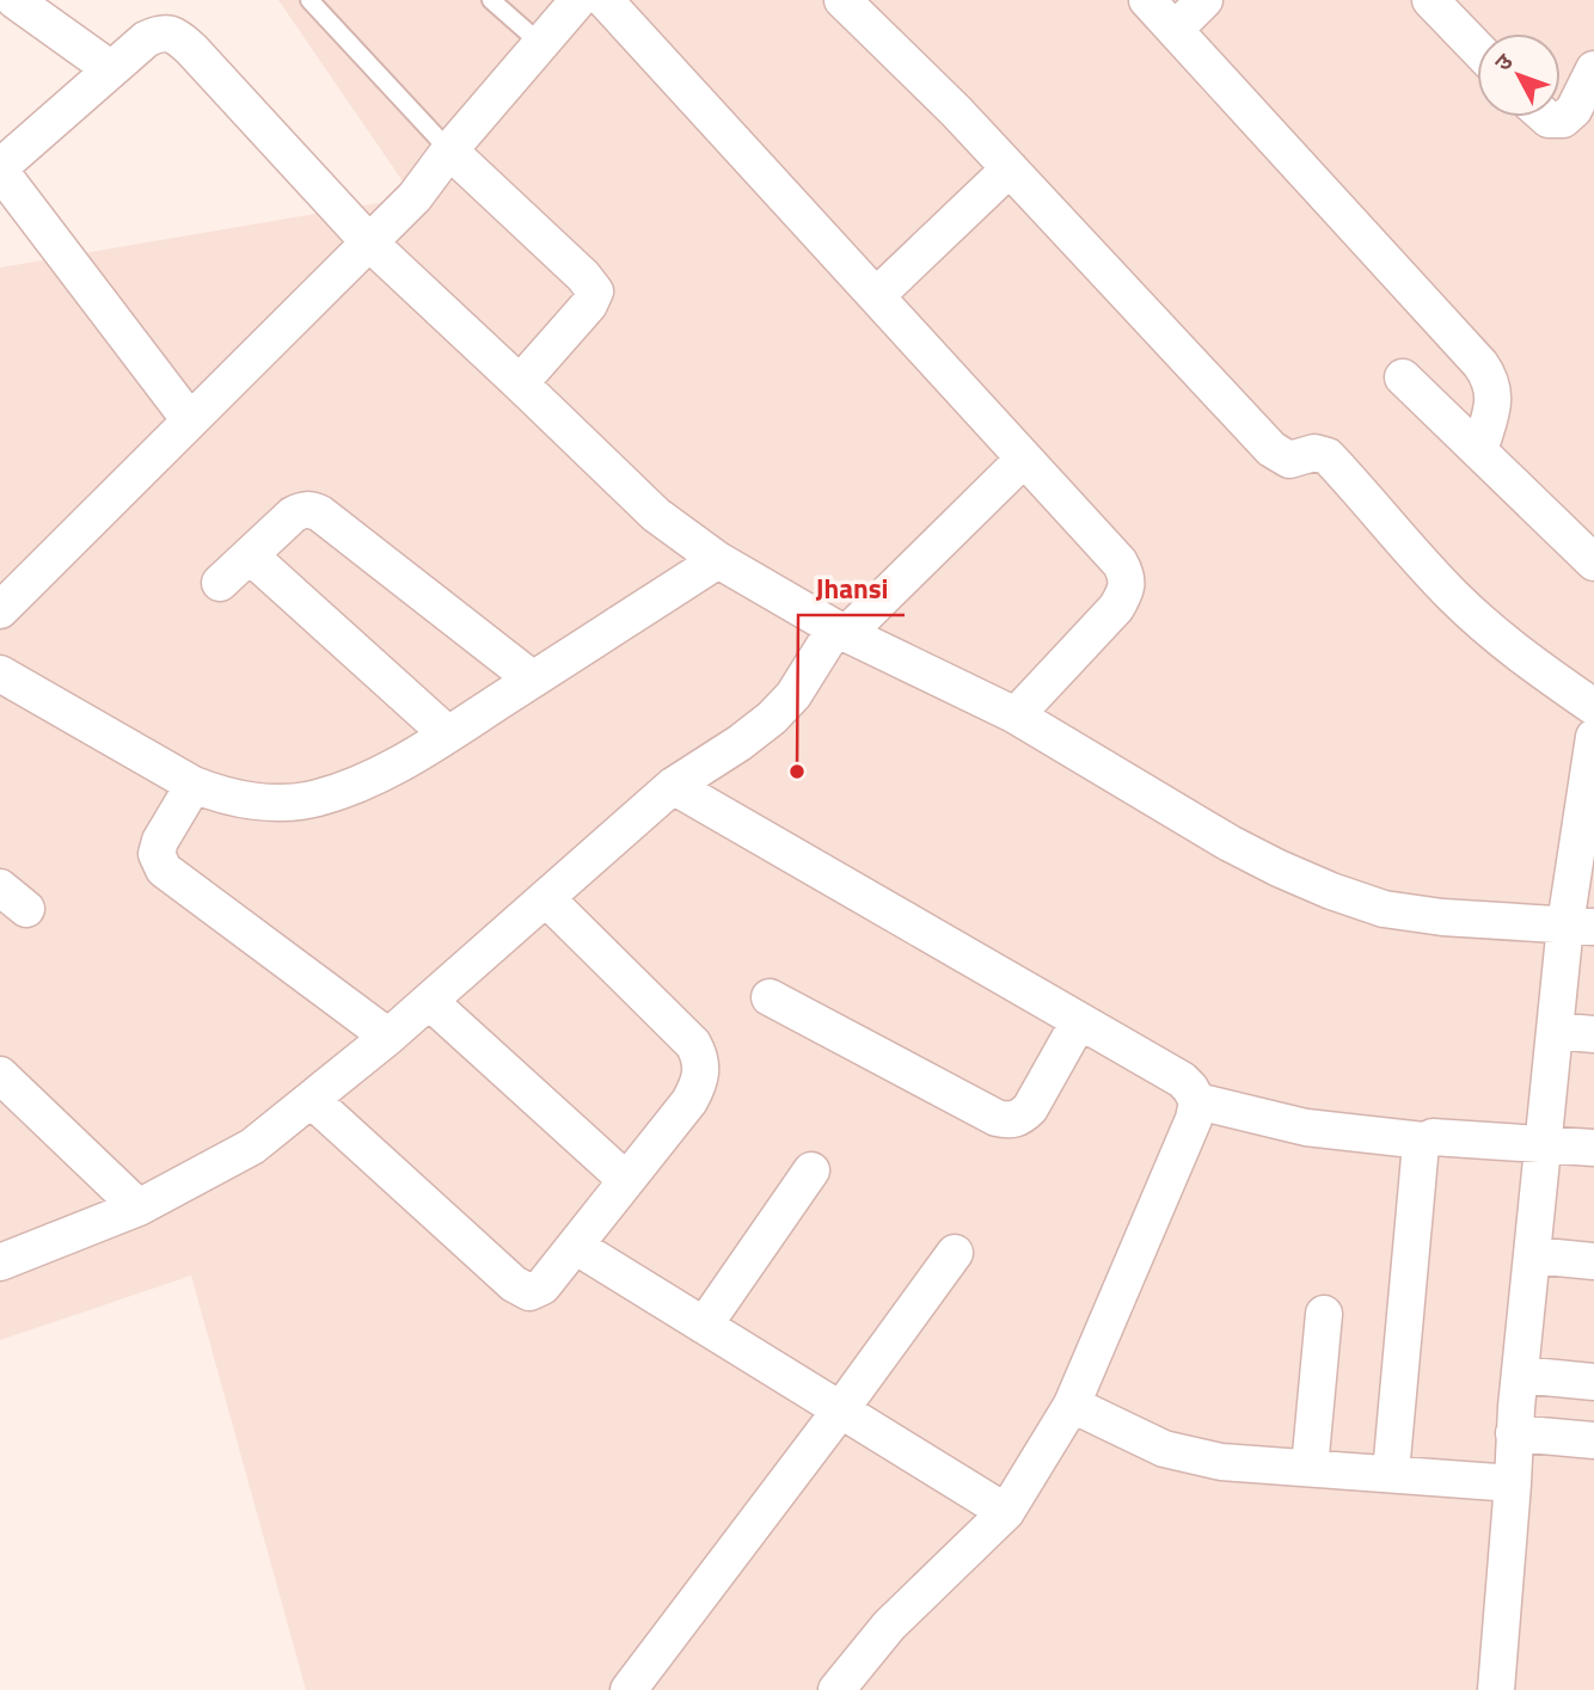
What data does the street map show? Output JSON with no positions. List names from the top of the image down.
{
  "places": ["Jhansi"],
  "north": "top left"
}
